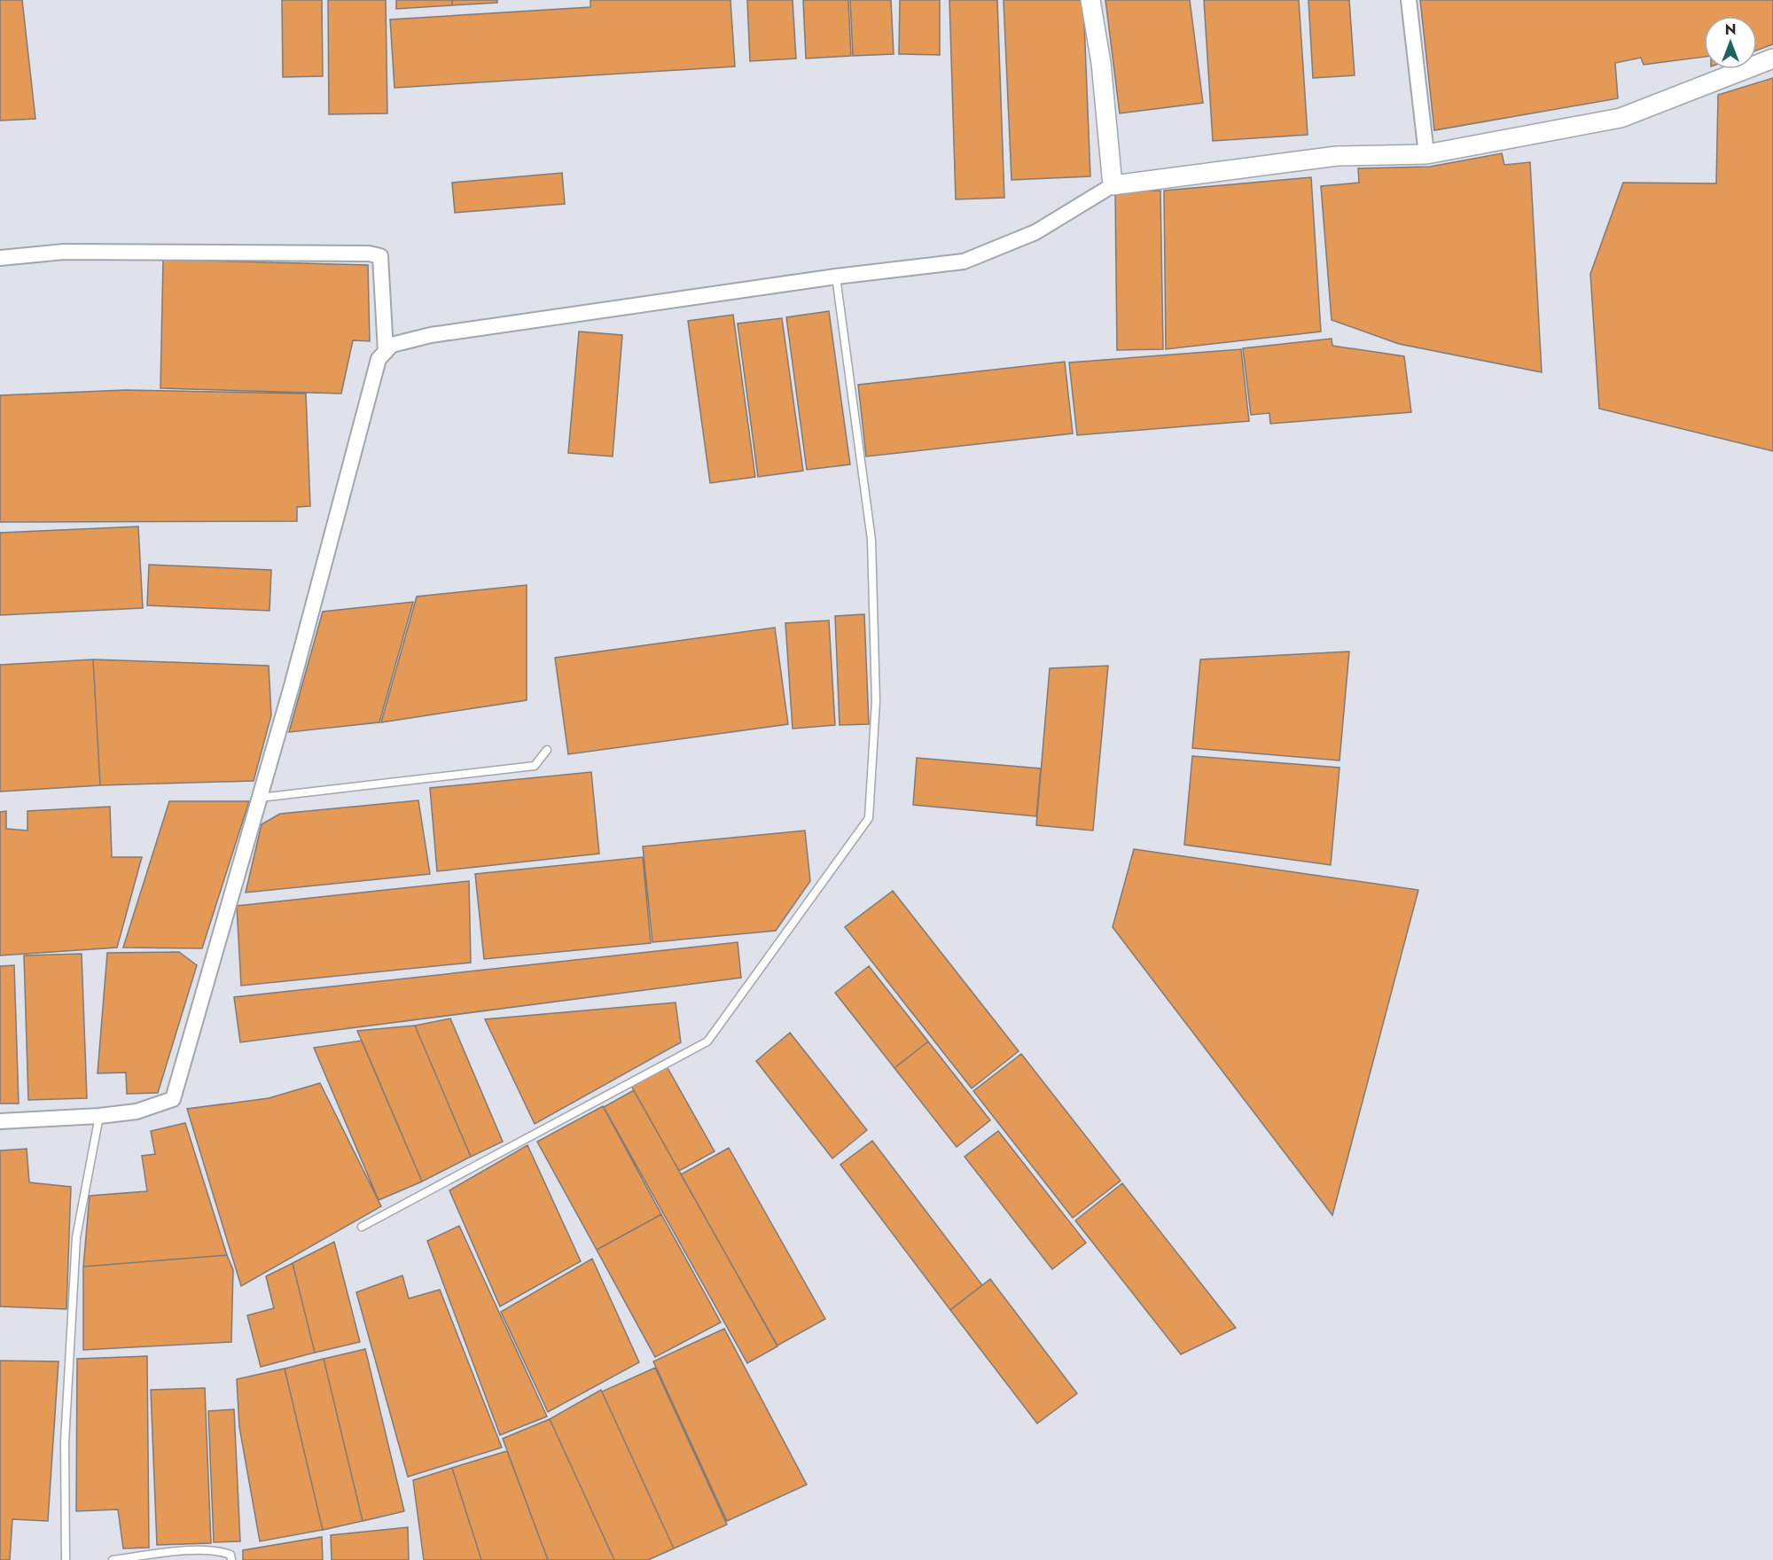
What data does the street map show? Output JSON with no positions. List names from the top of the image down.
{
  "north": "top"
}
